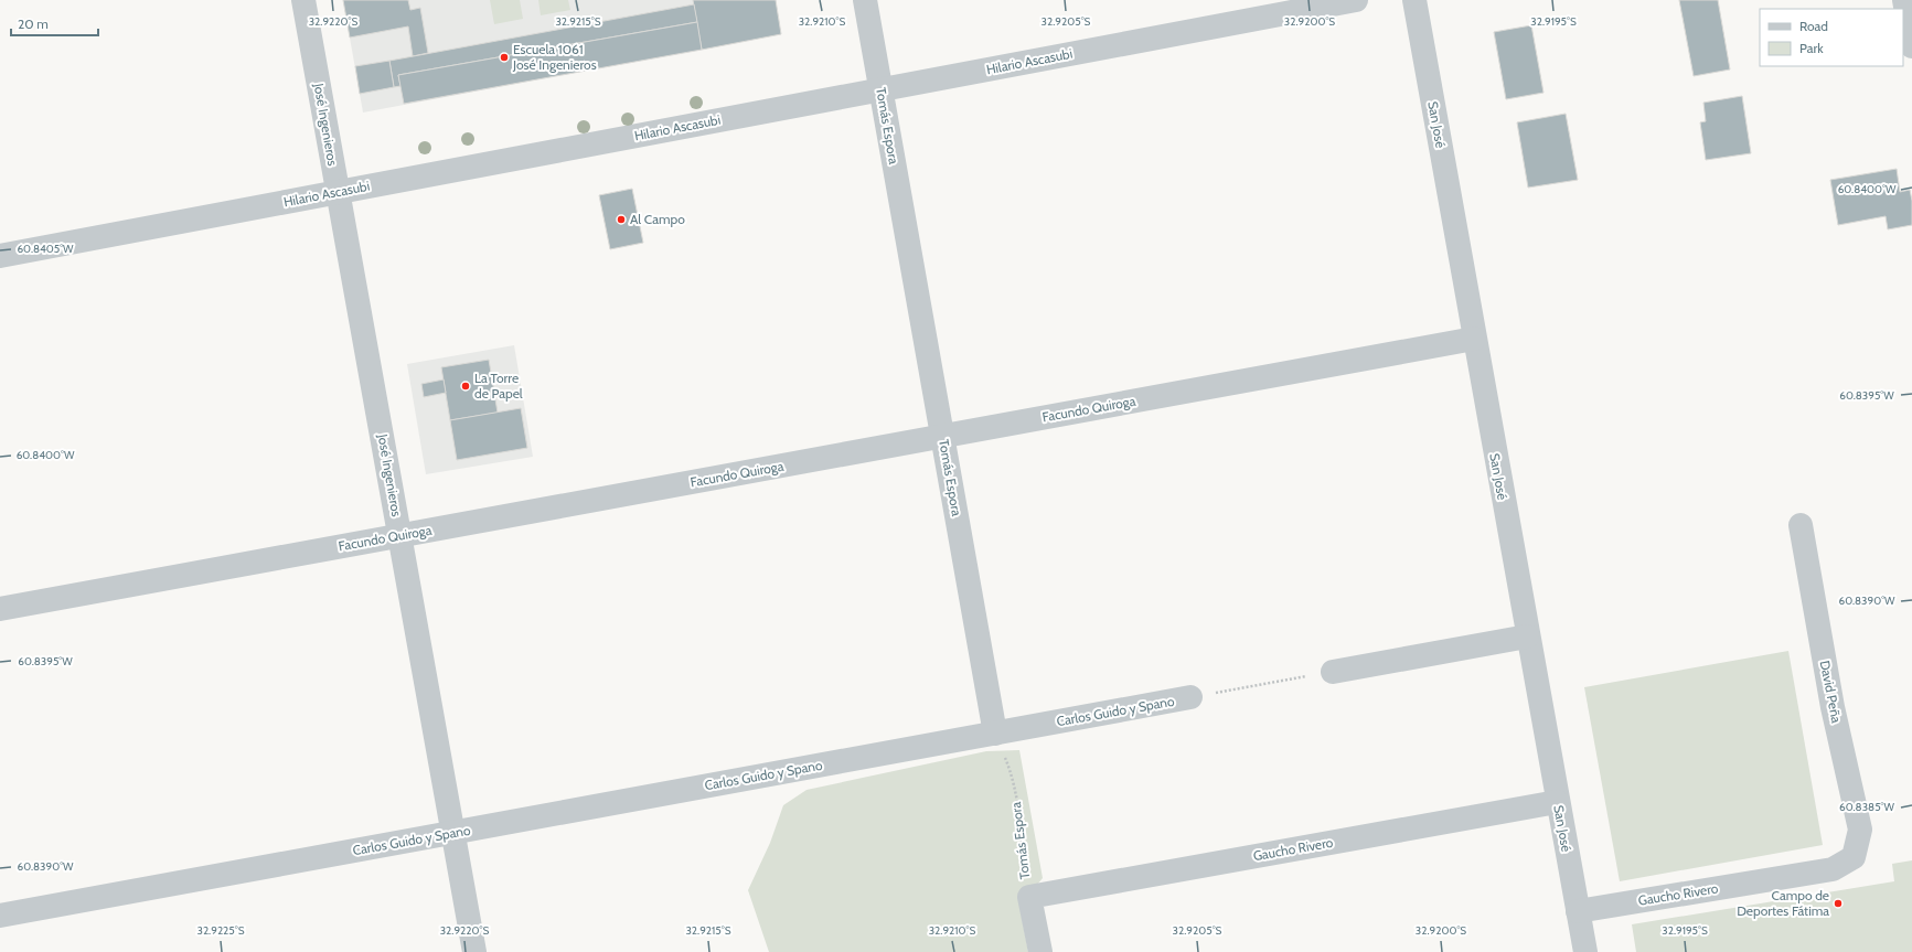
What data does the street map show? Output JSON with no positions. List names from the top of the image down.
{
  "streets": {
    "street": [
      "Hilario Ascasubi",
      "José Ingenieros",
      "San José",
      "Tomás Espora",
      "Facundo Quiroga",
      "David Peña",
      "Carlos Guido y Spano",
      "Gaucho Rivero"
    ]
  },
  "crossings": [
    ["Hilario Ascasubi", "José Ingenieros"],
    ["Hilario Ascasubi", "Tomás Espora"],
    ["José Ingenieros", "Facundo Quiroga"],
    ["José Ingenieros", "Carlos Guido y Spano"],
    ["San José", "Facundo Quiroga"],
    ["San José", "Gaucho Rivero"],
    ["Tomás Espora", "Facundo Quiroga"],
    ["Tomás Espora", "Carlos Guido y Spano"],
    ["Tomás Espora", "Gaucho Rivero"],
    ["David Peña", "Gaucho Rivero"]
  ],
  "places": [
    "Escuela 1061 José Ingenieros",
    "Al Campo",
    "La Torre de Papel",
    "Campo de Deportes Fátima"
  ],
  "legend": ["Road", "Park"],
  "scale_bar": "20 m",
  "coordinates": [
    "32.9220°S",
    "32.9215°S",
    "32.9210°S",
    "32.9205°S",
    "32.9200°S",
    "32.9195°S",
    "60.8400°W",
    "60.8405°W",
    "60.8395°W",
    "60.8390°W",
    "60.8385°W",
    "32.9225°S"
  ]
}
